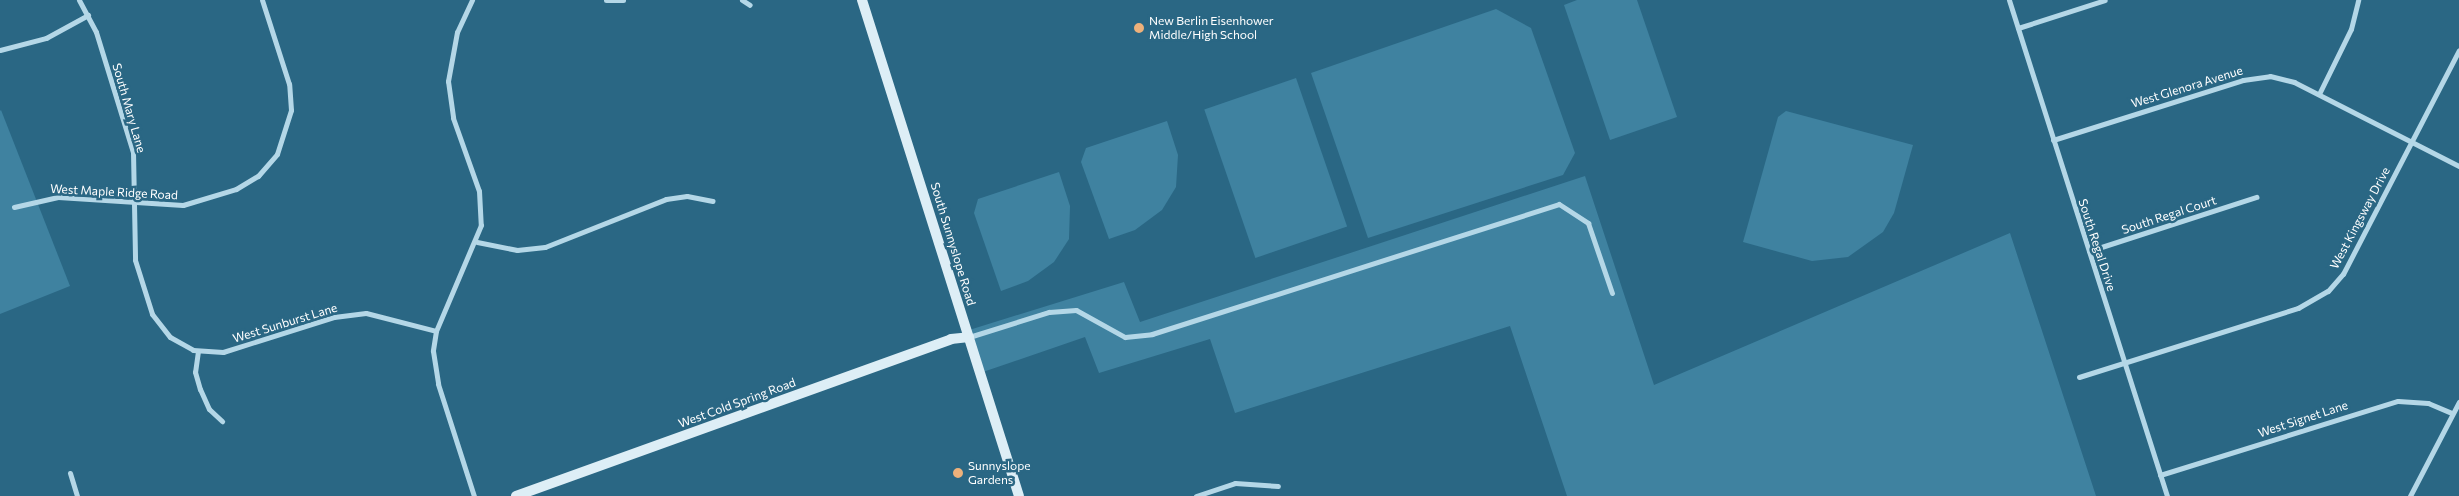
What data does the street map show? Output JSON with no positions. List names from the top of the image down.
{
  "streets": {
    "street": [
      "West Glenora Avenue",
      "South Mary Lane",
      "West Maple Ridge Road",
      "South Regal Court",
      "West Kingsway Drive",
      "South Sunnyslope Road",
      "South Regal Drive",
      "West Sunburst Lane",
      "West Cold Spring Road",
      "West Signet Lane"
    ]
  },
  "crossings": [
    ["West Glenora Avenue", "West Kingsway Drive"],
    ["West Glenora Avenue", "South Regal Drive"],
    ["South Mary Lane", "West Maple Ridge Road"],
    ["South Mary Lane", "West Sunburst Lane"],
    ["South Regal Court", "South Regal Drive"],
    ["West Kingsway Drive", "South Regal Drive"],
    ["South Sunnyslope Road", "West Cold Spring Road"],
    ["South Regal Drive", "West Signet Lane"]
  ],
  "places": ["New Berlin Eisenhower Middle/High School", "Sunnyslope Gardens"]
}
